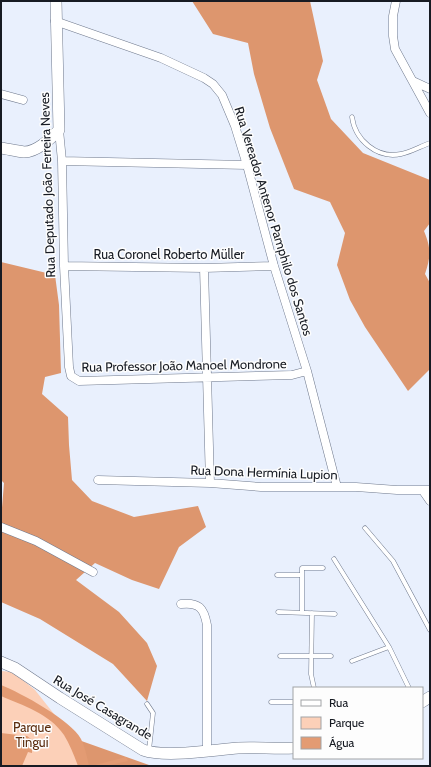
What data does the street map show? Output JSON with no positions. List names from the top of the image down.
{
  "streets": {
    "street": [
      "Rua Deputado João Ferreira Neves",
      "Rua Vereador Antenor Pamphilo dos Santos",
      "Rua Coronel Roberto Müller",
      "Rua Professor João Manoel Mondrone",
      "Rua Dona Hermínia Lupion",
      "Rua José Casagrande"
    ]
  },
  "crossings": [
    ["Rua Deputado João Ferreira Neves", "Rua Vereador Antenor Pamphilo dos Santos"],
    ["Rua Deputado João Ferreira Neves", "Rua Coronel Roberto Müller"],
    ["Rua Deputado João Ferreira Neves", "Rua Professor João Manoel Mondrone"],
    ["Rua Vereador Antenor Pamphilo dos Santos", "Rua Coronel Roberto Müller"],
    ["Rua Vereador Antenor Pamphilo dos Santos", "Rua Professor João Manoel Mondrone"],
    ["Rua Vereador Antenor Pamphilo dos Santos", "Rua Dona Hermínia Lupion"]
  ],
  "parks": ["Parque Tingui"],
  "legend": ["Rua", "Parque", "Água"]
}
